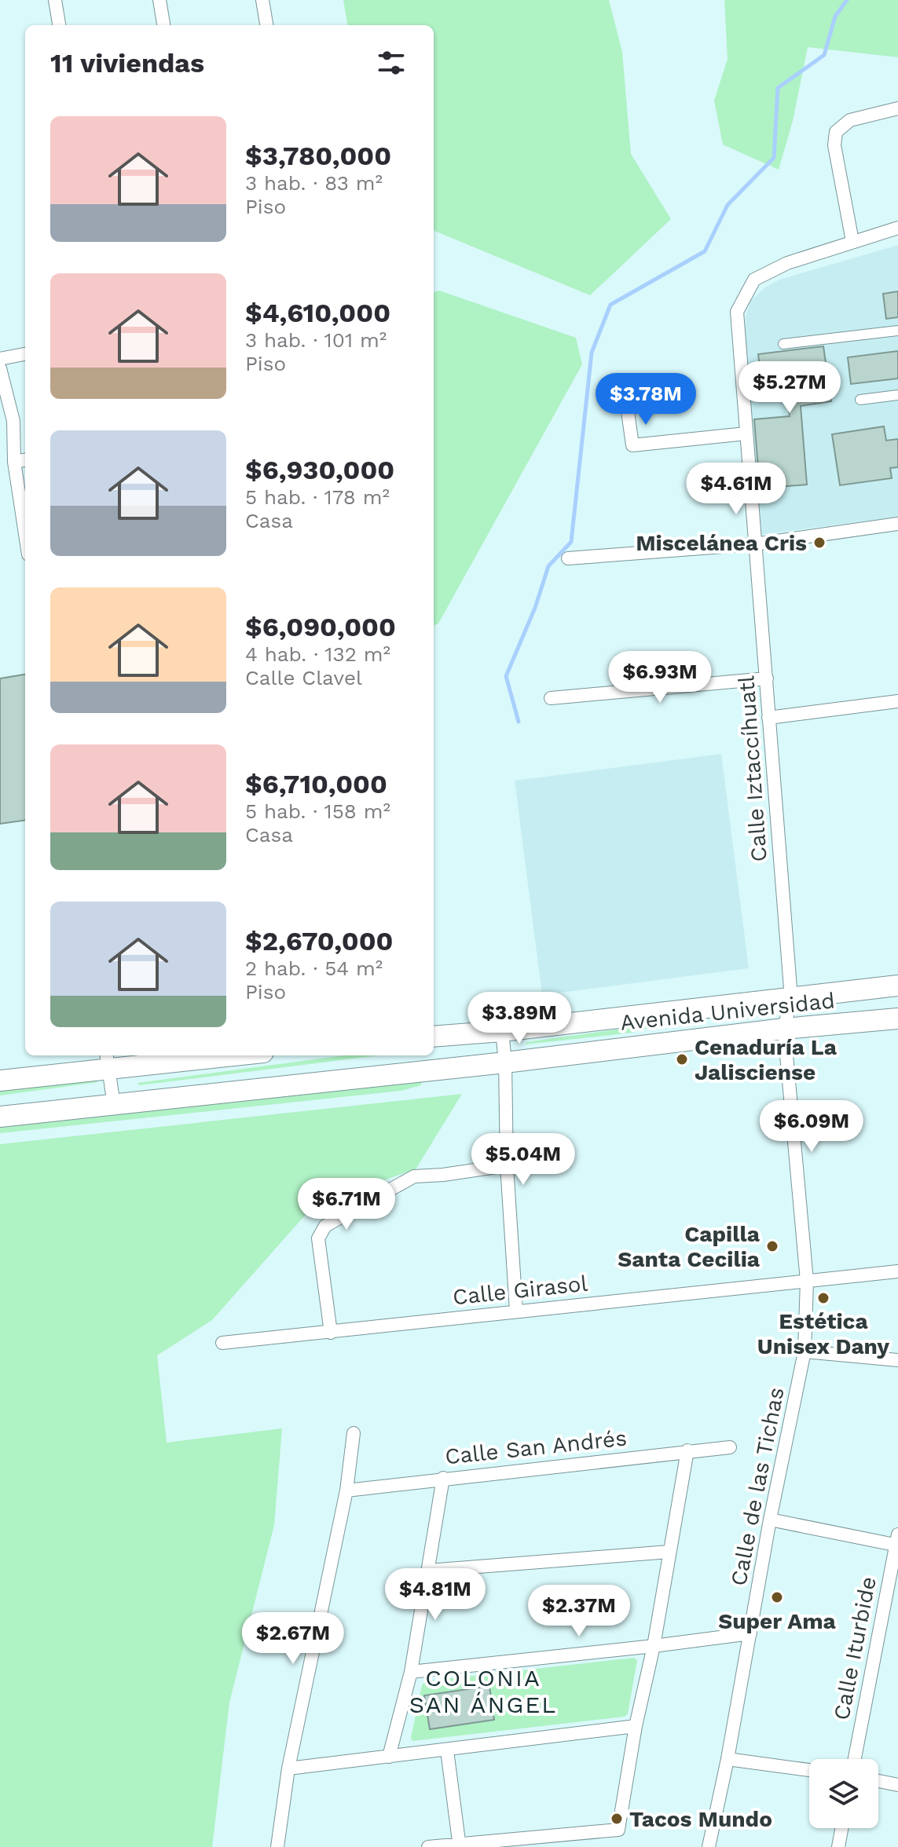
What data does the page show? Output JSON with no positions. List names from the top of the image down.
{
  "streets": {
    "main road": ["Avenida Universidad"],
    "street": [
      "Calle Iztaccíhuatl",
      "Calle Girasol",
      "Calle San Andrés",
      "Calle de las Tichas",
      "Calle Iturbide"
    ]
  },
  "crossings": [
    ["Calle Iztaccíhuatl", "Avenida Universidad"],
    ["Calle Iztaccíhuatl", "Calle de las Tichas"],
    ["Avenida Universidad", "Calle de las Tichas"],
    ["Calle Girasol", "Calle de las Tichas"]
  ],
  "districts": ["COLONIA SAN ÁNGEL"],
  "places": [
    "Miscelánea Cris",
    "Cenaduría La Jalisciense",
    "Capilla Santa Cecilia",
    "Estética Unisex Dany",
    "Super Ama",
    "Tacos Mundo"
  ],
  "page": {
    "heading": "11 viviendas",
    "list": [
      {
        "name": "$3,780,000",
        "note": "3 hab. · 83 m² · Piso"
      },
      {
        "name": "$4,610,000",
        "note": "3 hab. · 101 m² · Piso"
      },
      {
        "name": "$6,930,000",
        "note": "5 hab. · 178 m² · Casa"
      },
      {
        "name": "$6,090,000",
        "note": "4 hab. · 132 m² · Calle Clavel"
      },
      {
        "name": "$6,710,000",
        "note": "5 hab. · 158 m² · Casa"
      },
      {
        "name": "$2,670,000",
        "note": "2 hab. · 54 m² · Piso"
      }
    ],
    "price": [
      "$5.27M",
      "$3.78M",
      "$4.61M",
      "$6.93M",
      "$3.89M",
      "$6.09M",
      "$5.04M",
      "$6.71M",
      "$4.81M",
      "$2.37M",
      "$2.67M"
    ]
  }
}
